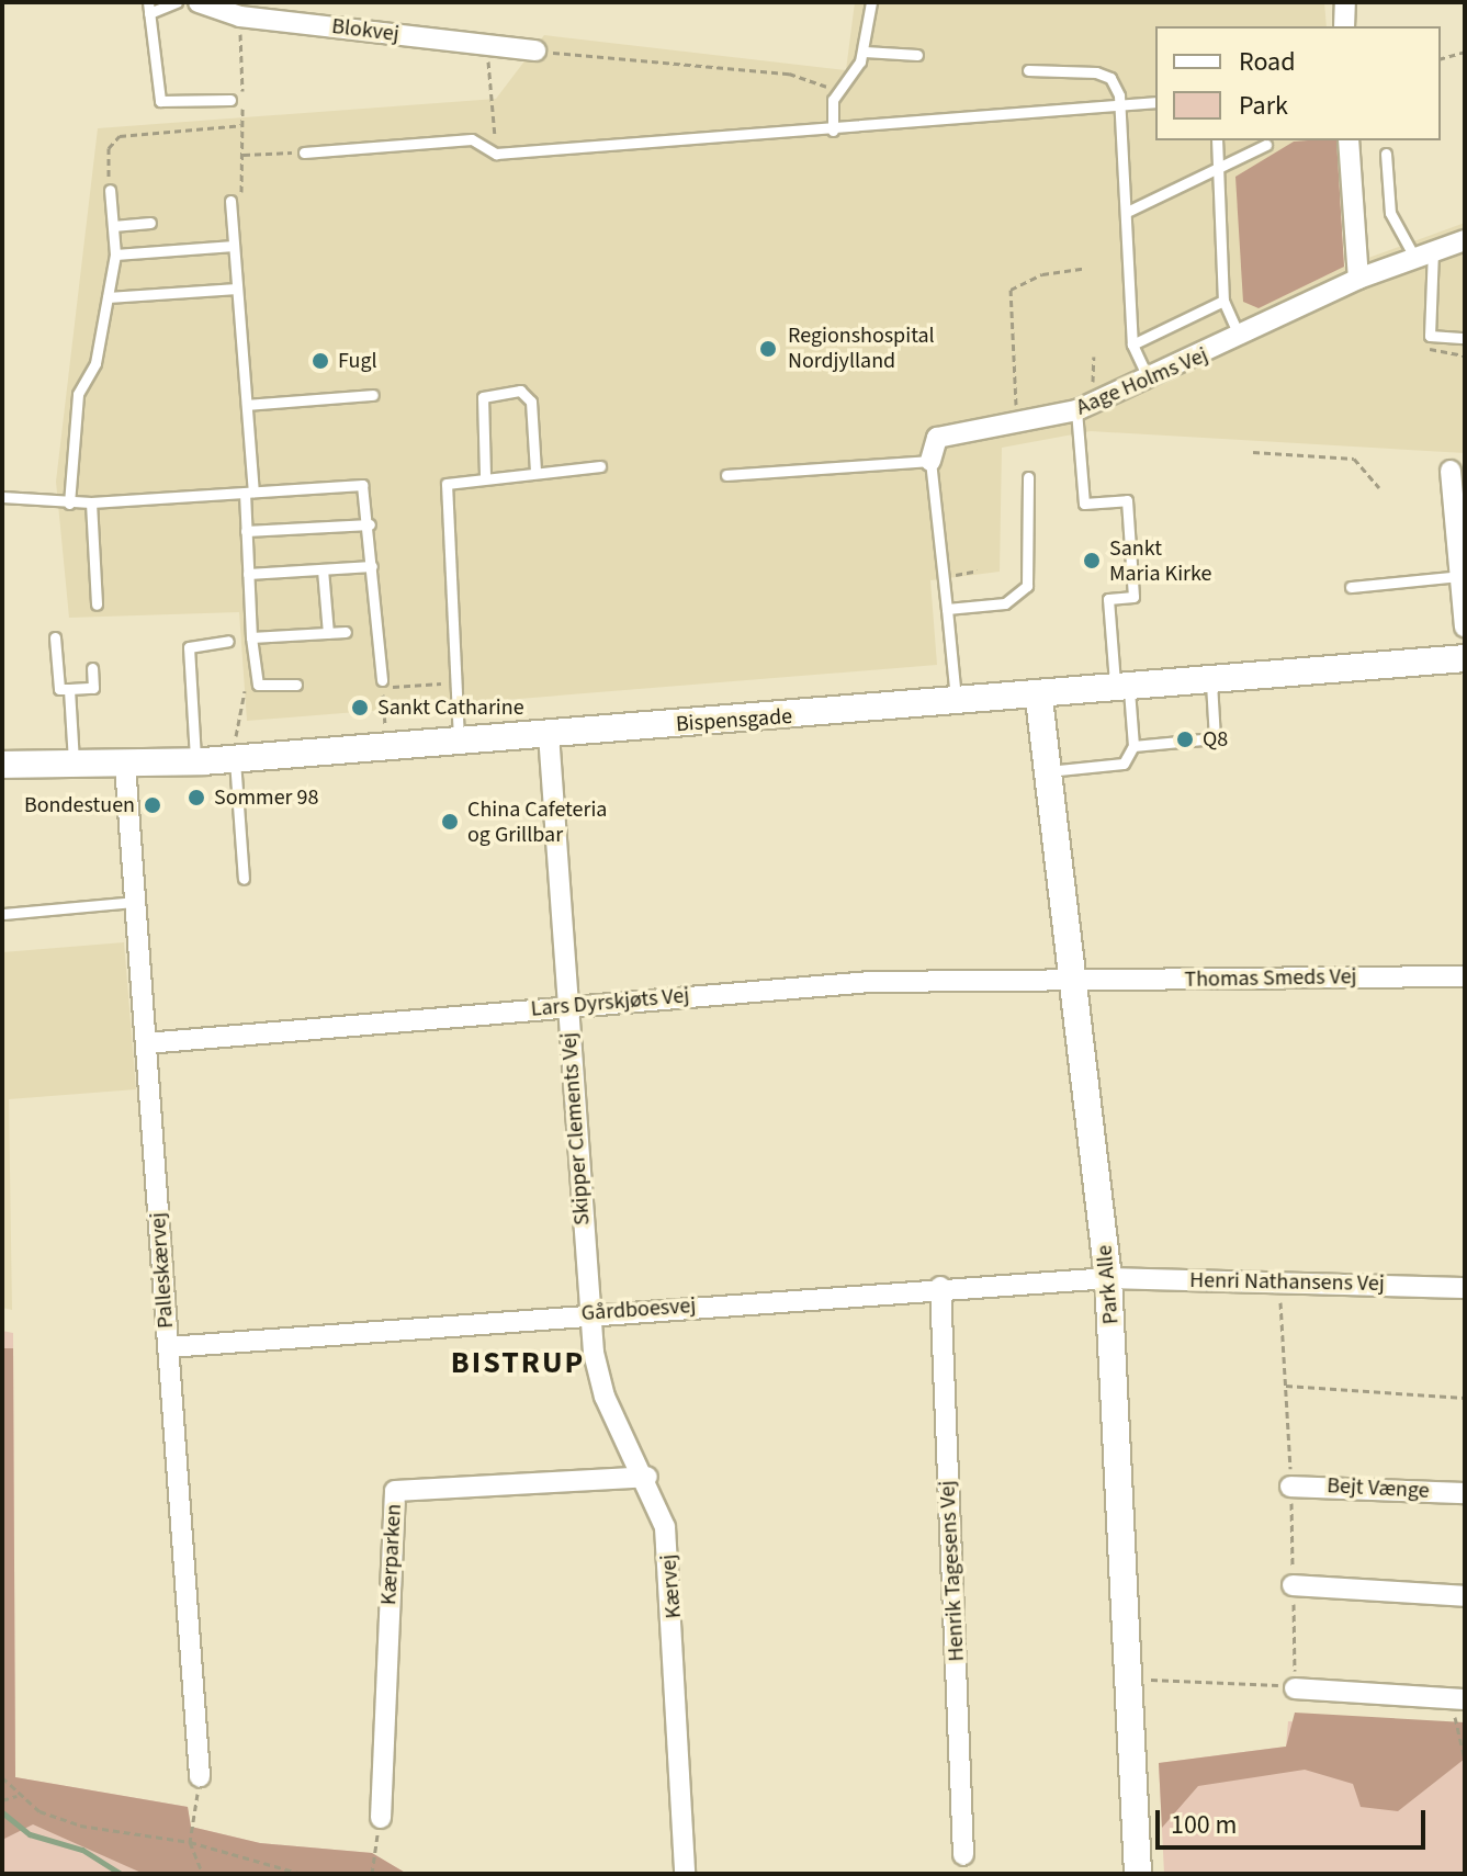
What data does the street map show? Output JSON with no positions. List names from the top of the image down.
{
  "streets": {
    "street": [
      "Blokvej",
      "Aage Holms Vej",
      "Bispensgade",
      "Thomas Smeds Vej",
      "Lars Dyrskjøts Vej",
      "Skipper Clements Vej",
      "Palleskærvej",
      "Henri Nathansens Vej",
      "Park Alle",
      "Gårdboesvej",
      "Bejt Vænge",
      "Kærparken",
      "Henrik Tagesens Vej",
      "Kærvej"
    ]
  },
  "crossings": [
    ["Bispensgade", "Skipper Clements Vej"],
    ["Bispensgade", "Palleskærvej"],
    ["Bispensgade", "Park Alle"],
    ["Thomas Smeds Vej", "Lars Dyrskjøts Vej"],
    ["Thomas Smeds Vej", "Park Alle"],
    ["Lars Dyrskjøts Vej", "Skipper Clements Vej"],
    ["Lars Dyrskjøts Vej", "Palleskærvej"],
    ["Lars Dyrskjøts Vej", "Park Alle"],
    ["Skipper Clements Vej", "Gårdboesvej"],
    ["Skipper Clements Vej", "Kærvej"],
    ["Palleskærvej", "Gårdboesvej"],
    ["Henri Nathansens Vej", "Park Alle"],
    ["Henri Nathansens Vej", "Gårdboesvej"],
    ["Park Alle", "Gårdboesvej"],
    ["Gårdboesvej", "Henrik Tagesens Vej"],
    ["Gårdboesvej", "Kærvej"],
    ["Kærparken", "Kærvej"]
  ],
  "districts": ["BISTRUP"],
  "places": [
    "Regionshospital Nordjylland",
    "Fugl",
    "Sankt Maria Kirke",
    "Sankt Catharine",
    "Q8",
    "Sommer 98",
    "Bondestuen",
    "China Cafeteria og Grillbar"
  ],
  "legend": ["Road", "Park"],
  "scale_bar": "100 m"
}
